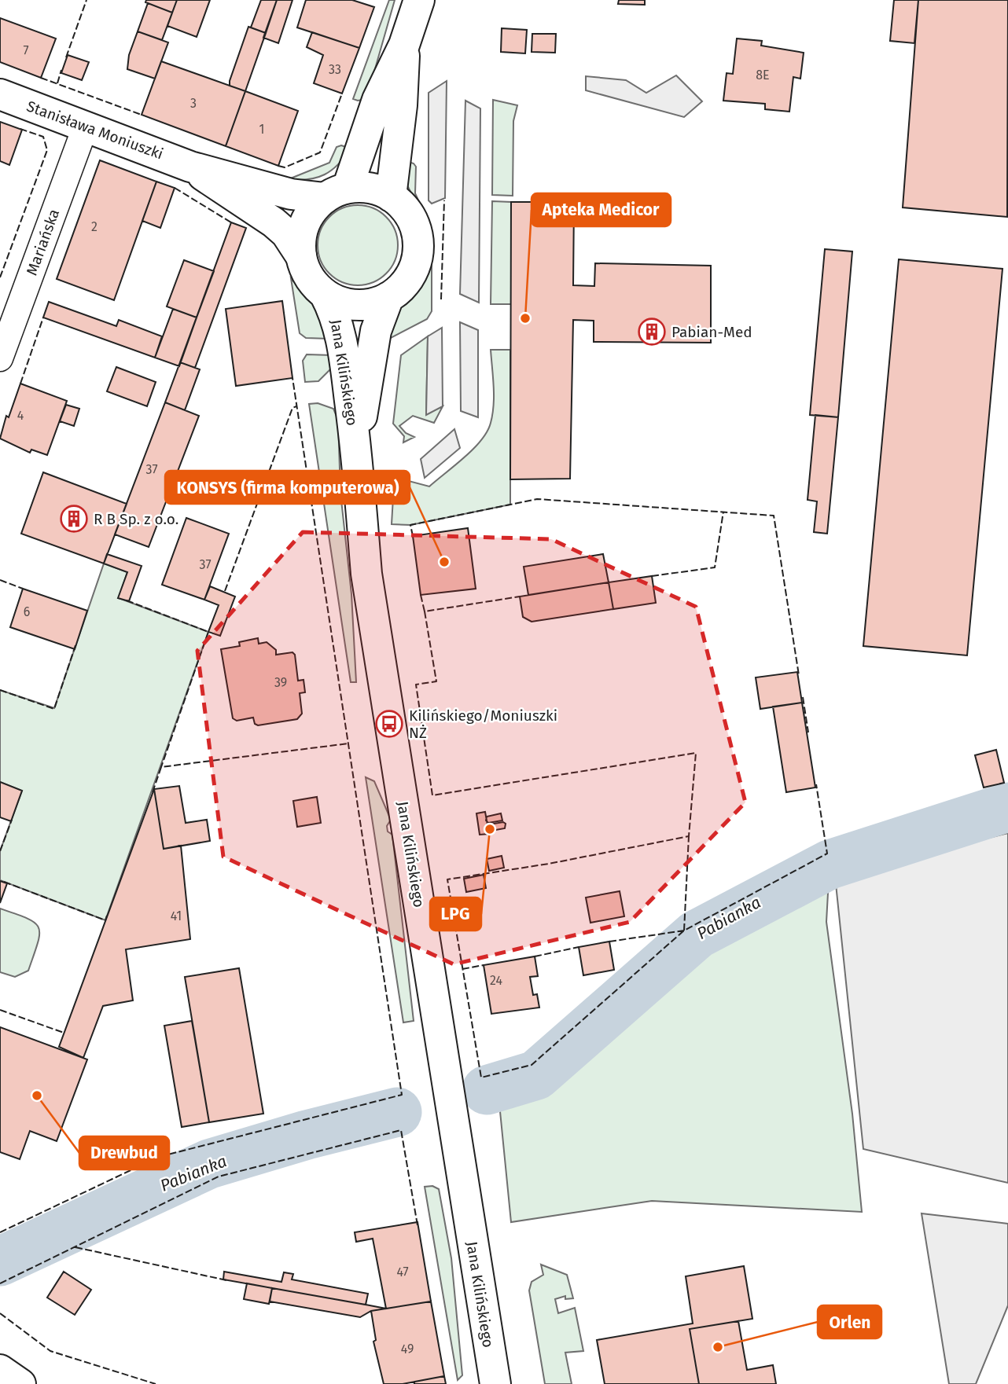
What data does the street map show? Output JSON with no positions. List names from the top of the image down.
{
  "streets": {
    "main road": ["Stanisława Moniuszki", "Jana Kilińskiego"],
    "street": ["Mariańska"]
  },
  "crossings": [
    ["Stanisława Moniuszki", "Mariańska"],
    ["Stanisława Moniuszki", "Jana Kilińskiego"]
  ],
  "water": ["Pabianka"],
  "places": {
    "other": [
      "Apteka Medicor",
      "KONSYS (firma komputerowa)",
      "LPG",
      "Drewbud",
      "Orlen"
    ],
    "building": ["Pabian-Med", "R B Sp. z o.o."],
    "bus stop": ["Kilińskiego/Moniuszki NŻ"]
  },
  "house_numbers": [
    "7",
    "33",
    "8E",
    "3",
    "1",
    "2",
    "4",
    "37",
    "37",
    "6",
    "39",
    "41",
    "24",
    "47",
    "49"
  ]
}
